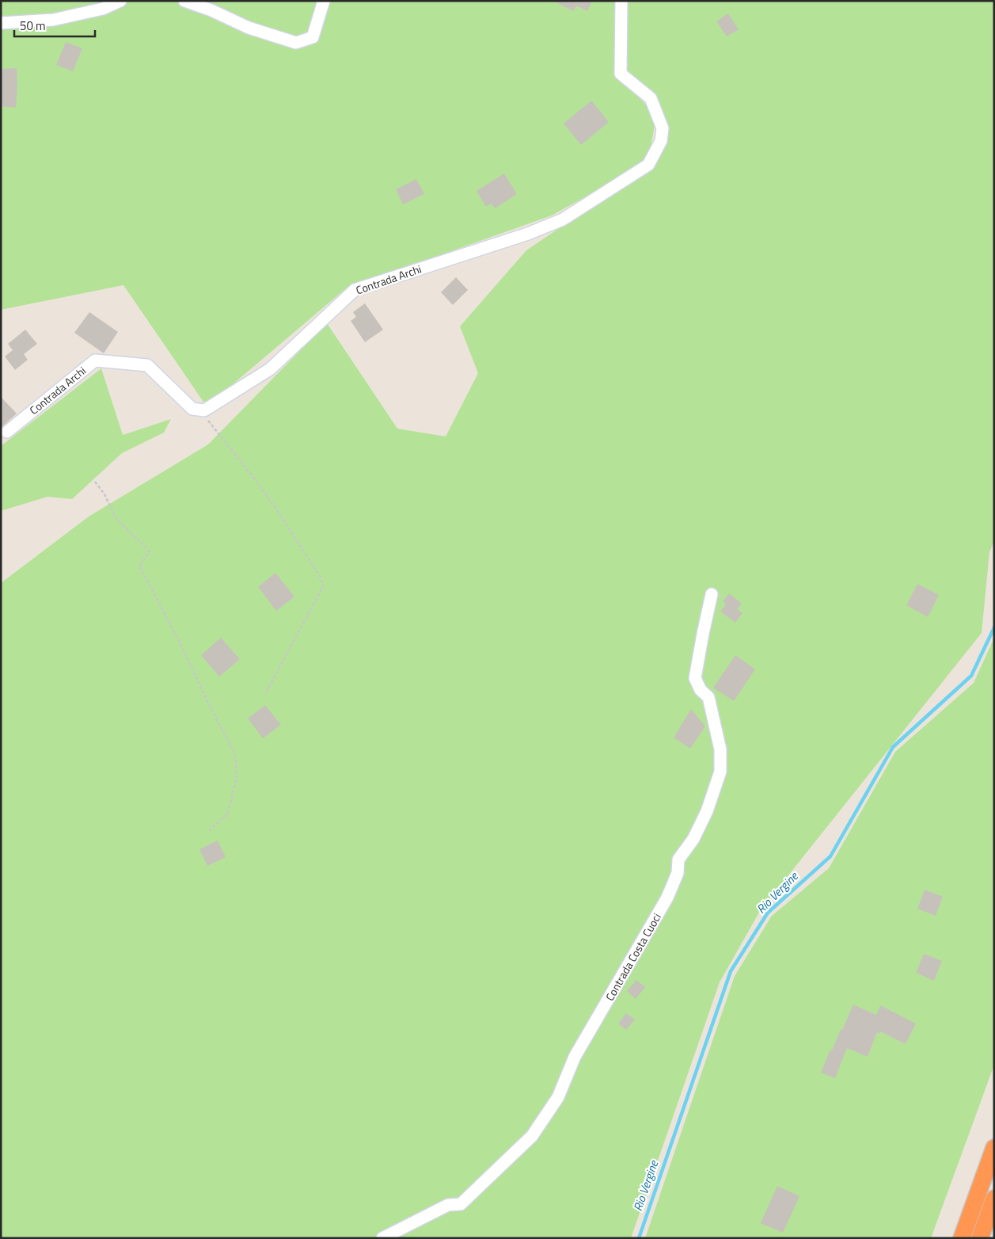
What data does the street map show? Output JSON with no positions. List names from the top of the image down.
{
  "streets": {
    "street": ["Contrada Archi", "Contrada Costa Cuoci"]
  },
  "water": ["Rio Vergine"],
  "scale_bar": "50 m"
}
